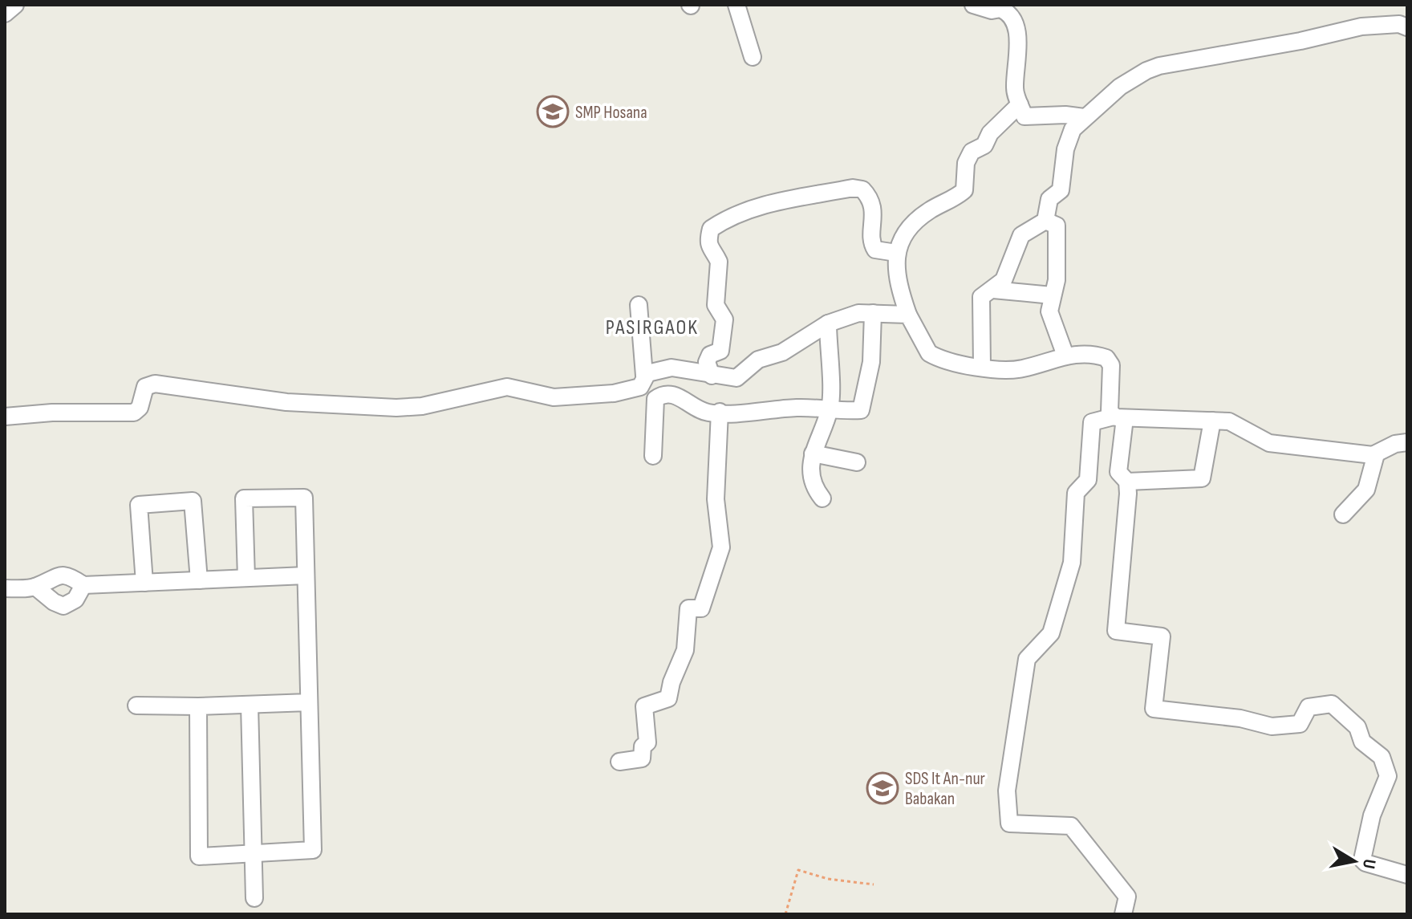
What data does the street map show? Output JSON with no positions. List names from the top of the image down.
{
  "districts": ["PASIRGAOK"],
  "places": {
    "school or university": ["SMP Hosana", "SDS It An-nur Babakan"]
  },
  "north": "right"
}
